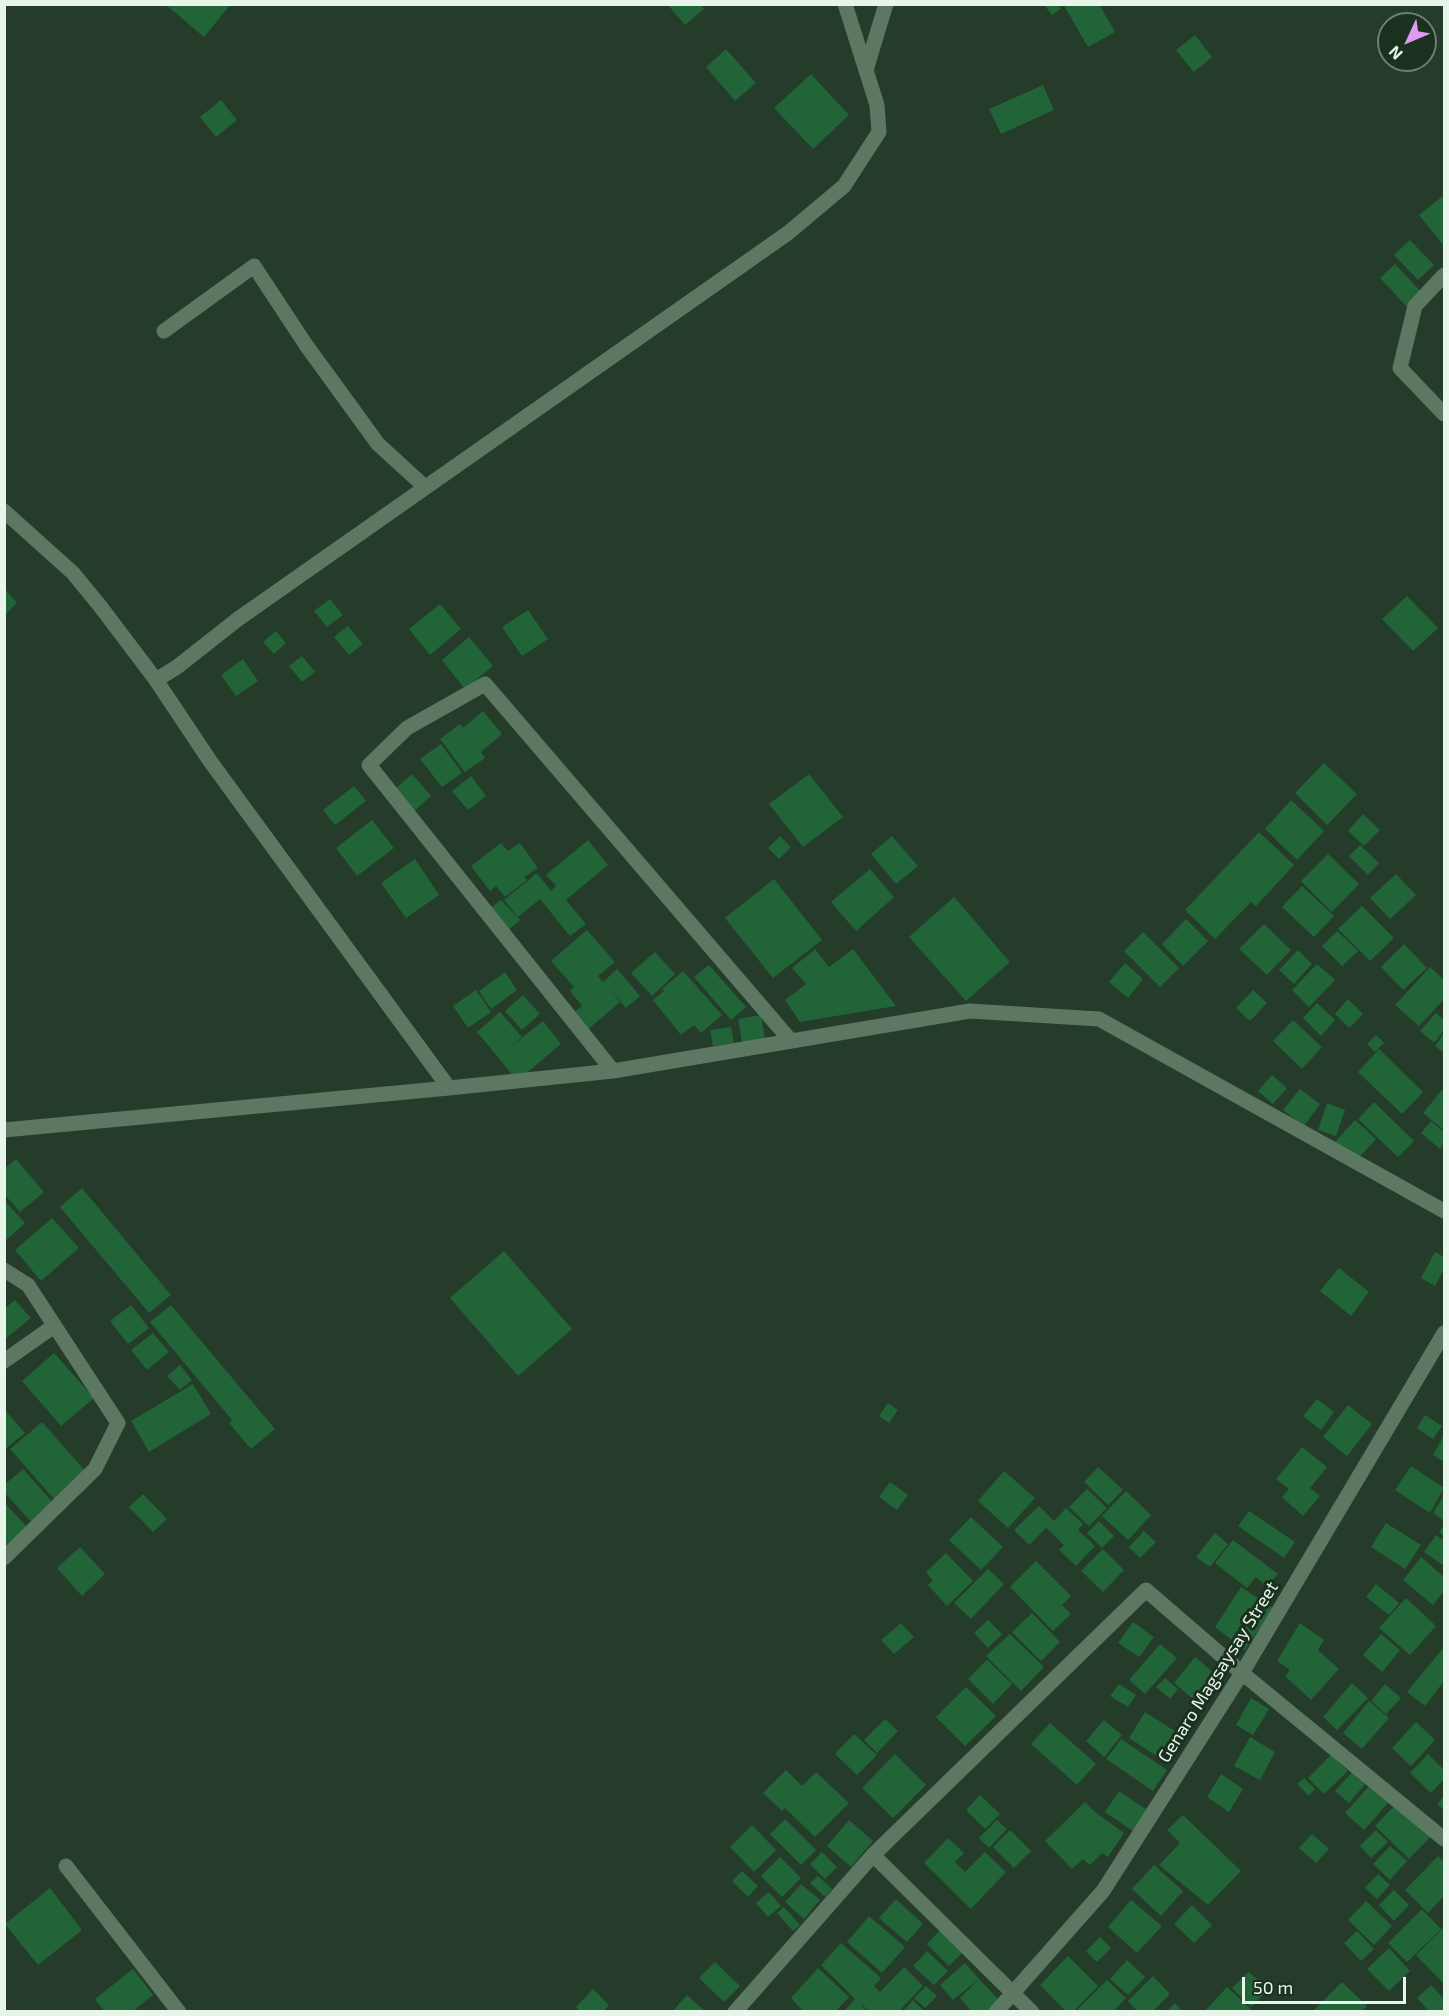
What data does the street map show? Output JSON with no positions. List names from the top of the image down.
{
  "streets": {
    "street": ["Genaro Magsaysay Street"]
  },
  "scale_bar": "50 m",
  "north": "bottom left"
}
